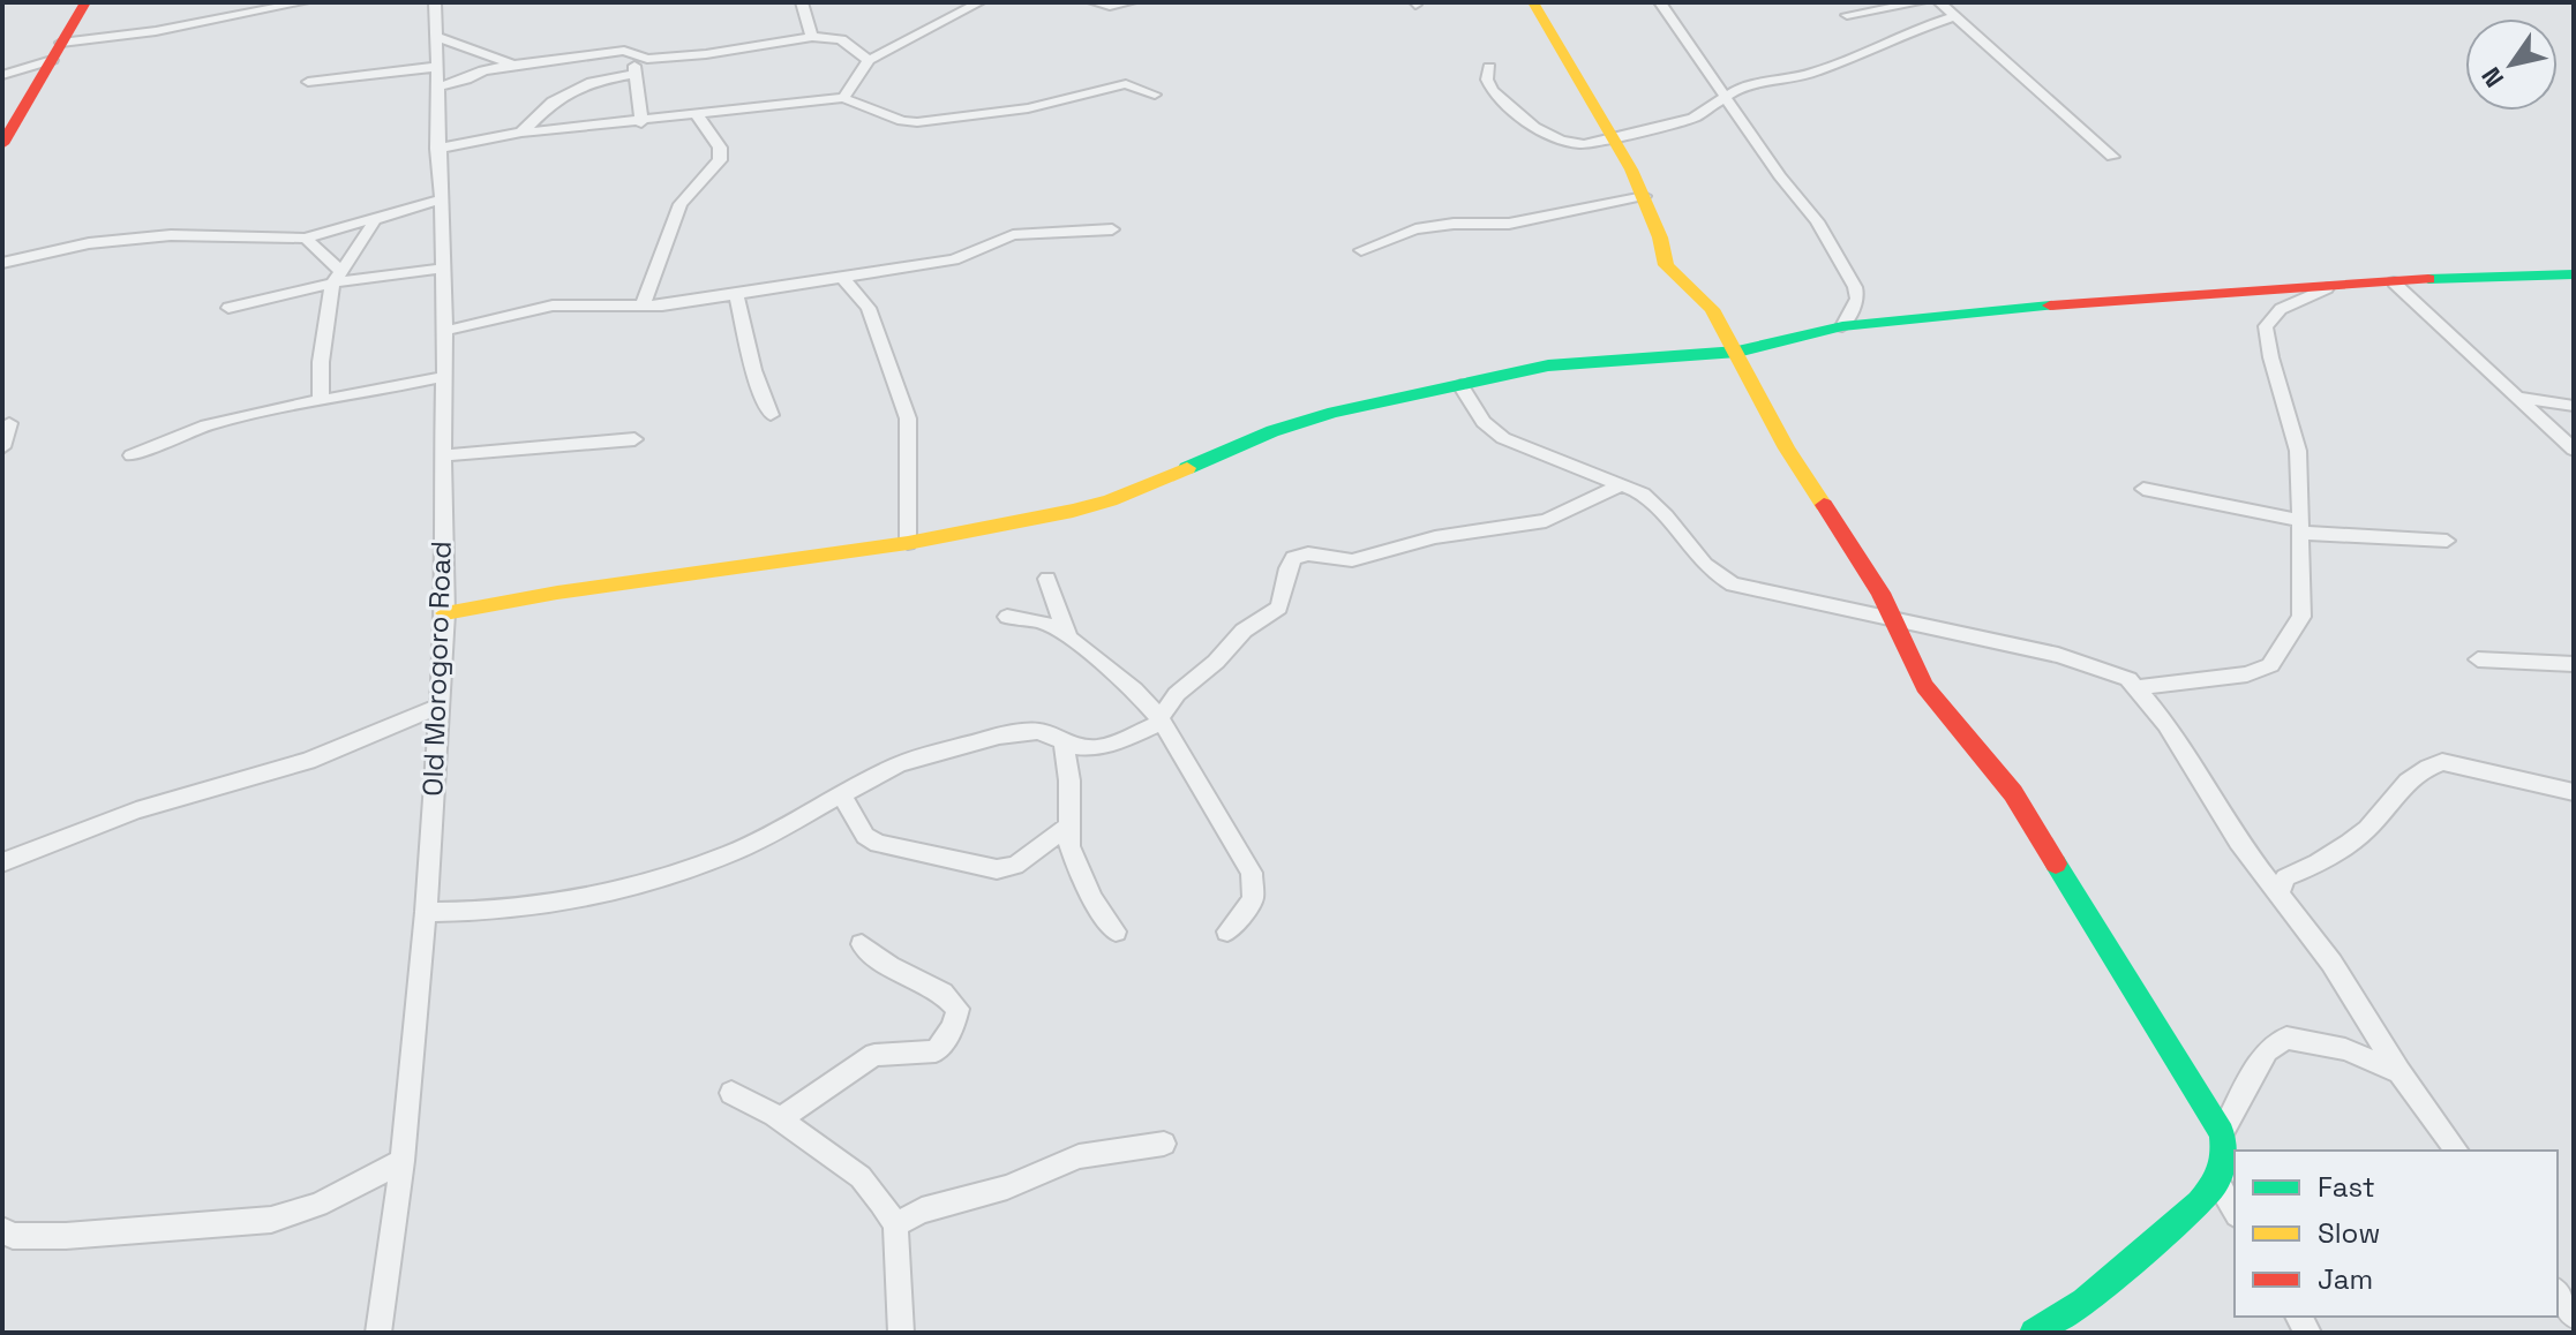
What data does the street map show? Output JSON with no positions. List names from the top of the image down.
{
  "streets": {
    "street": ["Old Morogoro Road"]
  },
  "legend": ["Fast", "Slow", "Jam"],
  "north": "bottom left"
}
